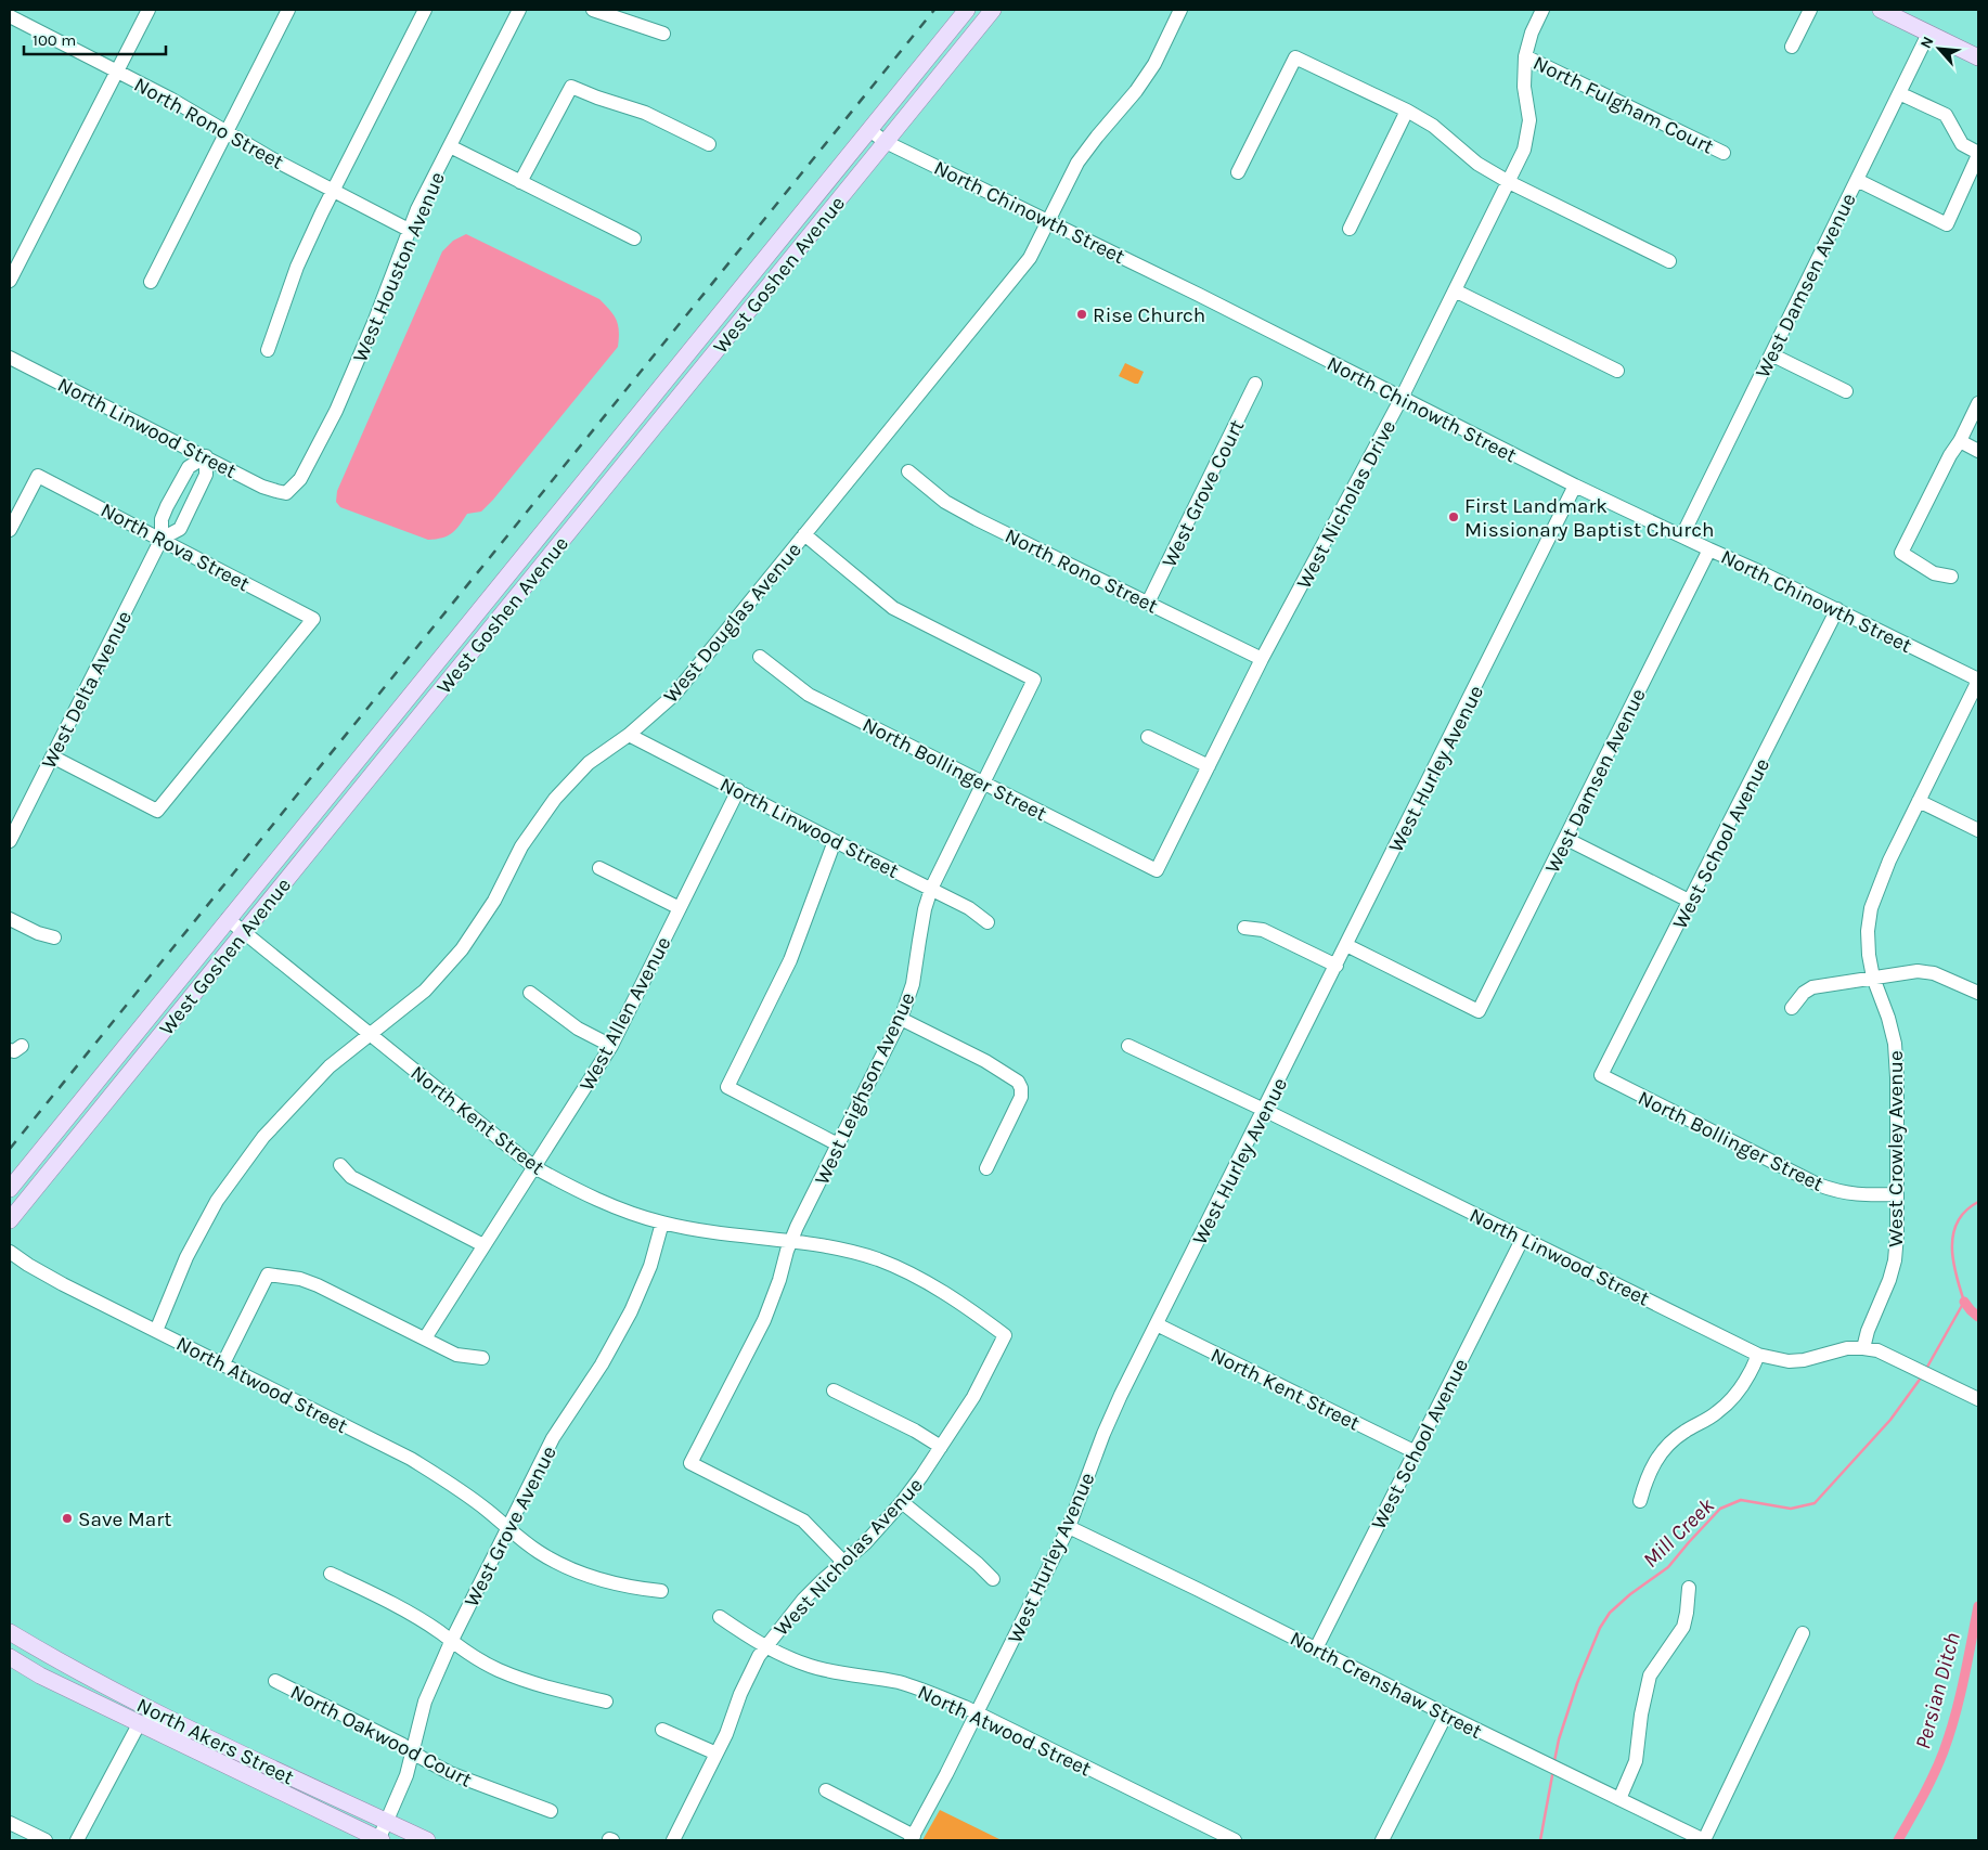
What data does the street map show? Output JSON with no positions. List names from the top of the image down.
{
  "streets": {
    "main road": ["West Goshen Avenue", "North Akers Street"],
    "street": [
      "North Fulgham Court",
      "North Rono Street",
      "North Chinowth Street",
      "West Houston Avenue",
      "West Damsen Avenue",
      "North Linwood Street",
      "West Grove Court",
      "West Nicholas Drive",
      "North Rova Street",
      "West Douglas Avenue",
      "West Delta Avenue",
      "North Bollinger Street",
      "West Hurley Avenue",
      "West School Avenue",
      "West Allen Avenue",
      "West Leighson Avenue",
      "North Kent Street",
      "West Crowley Avenue",
      "North Atwood Street",
      "West Grove Avenue",
      "West Nicholas Avenue",
      "North Crenshaw Street",
      "North Oakwood Court"
    ]
  },
  "crossings": [
    ["North Fulgham Court", "West Nicholas Drive"],
    ["North Rono Street", "West Houston Avenue"],
    ["North Rono Street", "West Grove Court"],
    ["North Rono Street", "West Nicholas Drive"],
    ["North Chinowth Street", "West Goshen Avenue"],
    ["North Chinowth Street", "West Damsen Avenue"],
    ["North Chinowth Street", "West Nicholas Drive"],
    ["North Chinowth Street", "West Douglas Avenue"],
    ["North Chinowth Street", "West Hurley Avenue"],
    ["North Chinowth Street", "West School Avenue"],
    ["North Chinowth Street", "West Crowley Avenue"],
    ["West Houston Avenue", "North Linwood Street"],
    ["West Goshen Avenue", "North Kent Street"],
    ["West Damsen Avenue", "West Hurley Avenue"],
    ["North Linwood Street", "West Douglas Avenue"],
    ["North Linwood Street", "West Delta Avenue"],
    ["North Linwood Street", "West Hurley Avenue"],
    ["North Linwood Street", "West School Avenue"],
    ["North Linwood Street", "West Allen Avenue"],
    ["North Linwood Street", "West Leighson Avenue"],
    ["North Linwood Street", "West Crowley Avenue"],
    ["West Nicholas Drive", "North Bollinger Street"],
    ["North Rova Street", "West Delta Avenue"],
    ["West Douglas Avenue", "West Leighson Avenue"],
    ["West Douglas Avenue", "North Kent Street"],
    ["West Douglas Avenue", "North Atwood Street"],
    ["North Bollinger Street", "West School Avenue"],
    ["North Bollinger Street", "West Leighson Avenue"],
    ["North Bollinger Street", "West Crowley Avenue"],
    ["West Hurley Avenue", "North Kent Street"],
    ["West Hurley Avenue", "North Atwood Street"],
    ["West Hurley Avenue", "North Crenshaw Street"],
    ["West School Avenue", "North Kent Street"],
    ["West School Avenue", "North Crenshaw Street"],
    ["West Allen Avenue", "North Kent Street"],
    ["West Leighson Avenue", "North Kent Street"],
    ["West Leighson Avenue", "West Nicholas Avenue"],
    ["North Kent Street", "West Grove Avenue"],
    ["North Kent Street", "West Nicholas Avenue"],
    ["North Atwood Street", "West Grove Avenue"],
    ["North Atwood Street", "West Nicholas Avenue"],
    ["West Grove Avenue", "North Oakwood Court"],
    ["West Grove Avenue", "North Akers Street"]
  ],
  "water": ["Mill Creek", "Persian Ditch"],
  "places": ["Rise Church", "First Landmark Missionary Baptist Church", "Save Mart"],
  "scale_bar": "100 m",
  "north": "top left"
}
